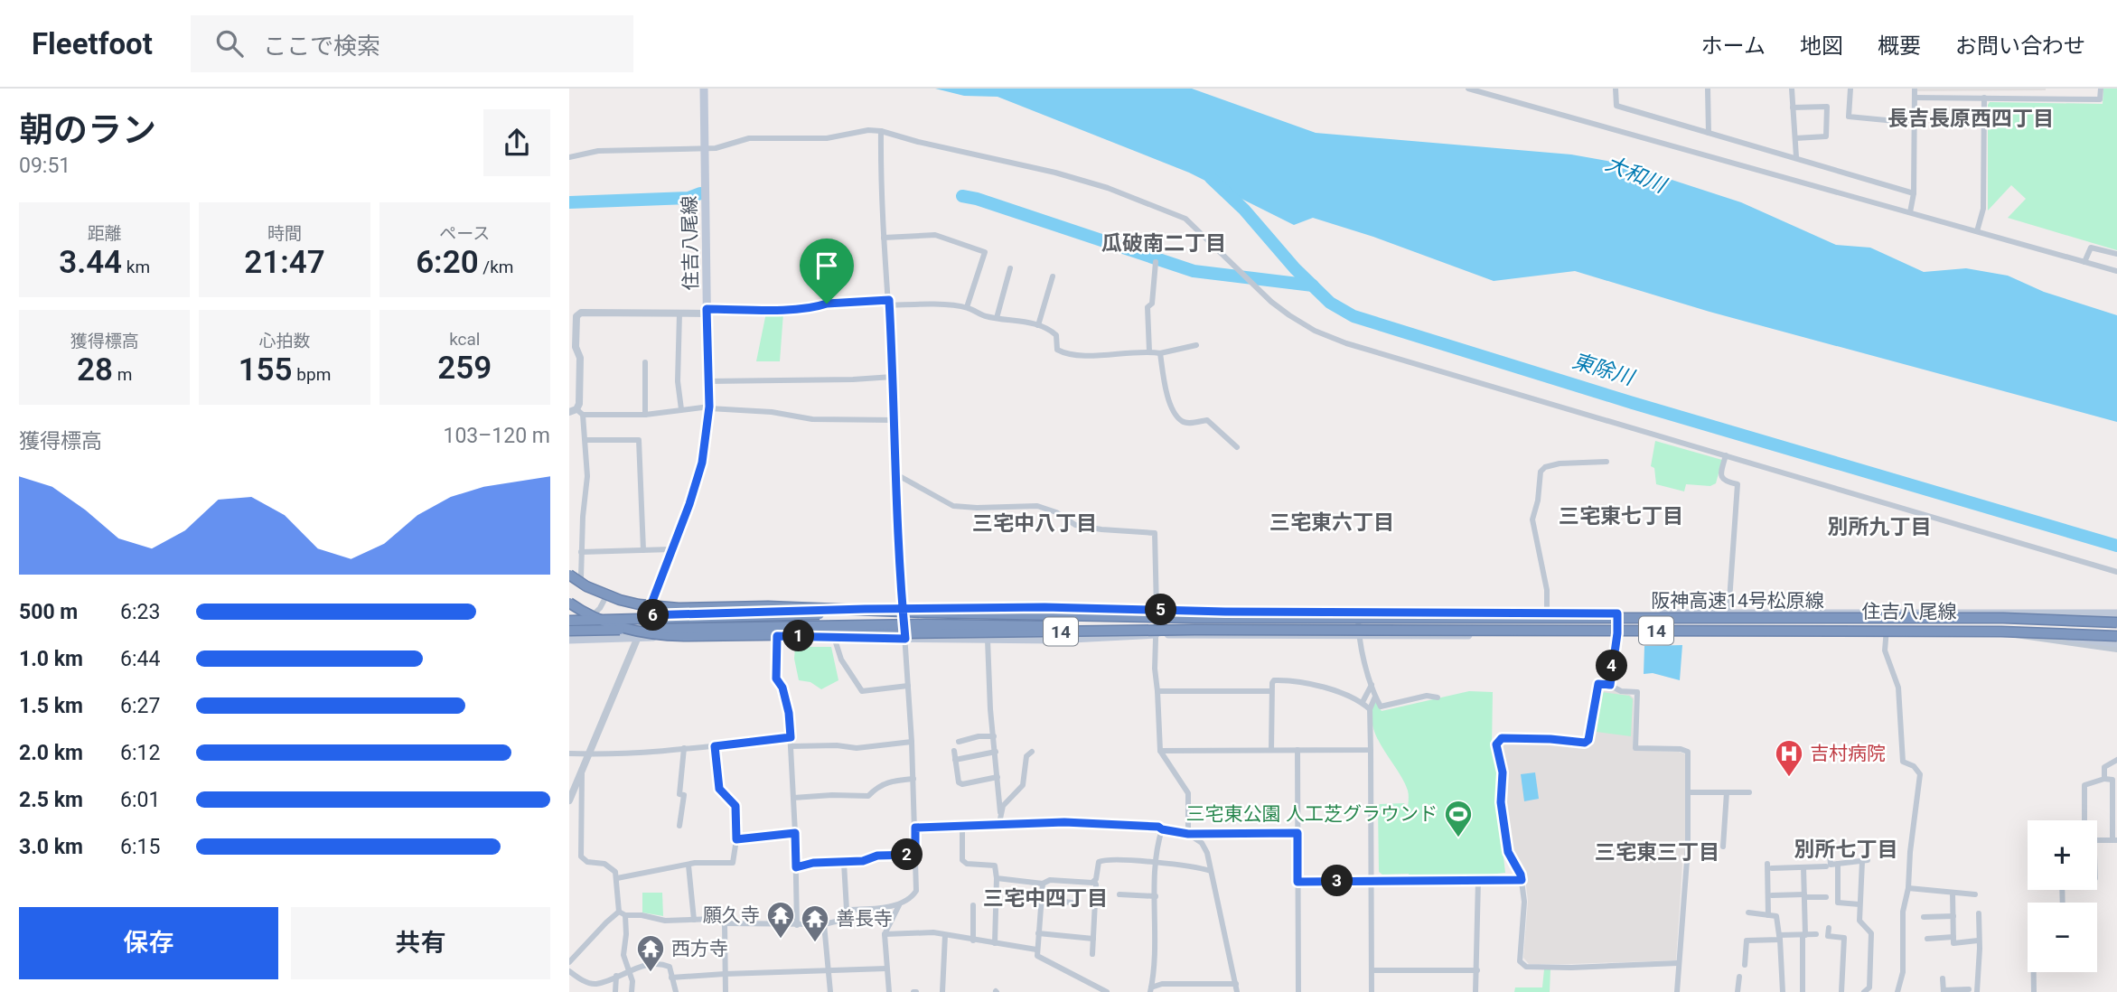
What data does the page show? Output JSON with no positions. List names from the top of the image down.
{
  "streets": {
    "highway": ["阪神高速14号松原線", "14"],
    "main road": ["住吉八尾線"]
  },
  "districts": [
    "長吉長原西四丁目",
    "瓜破南二丁目",
    "三宅東七丁目",
    "三宅東六丁目",
    "三宅中八丁目",
    "別所九丁目",
    "別所七丁目",
    "三宅東三丁目",
    "三宅中四丁目"
  ],
  "water": ["大和川", "東除川"],
  "places": {
    "hospital": ["吉村病院"],
    "sports": ["三宅東公園 人工芝グラウンド"],
    "temple": ["願久寺", "善長寺", "西方寺"]
  },
  "page": {
    "header": "Fleetfoot",
    "search": "ここで検索",
    "nav": [
      "ホーム",
      "地図",
      "概要",
      "お問い合わせ"
    ],
    "heading": ["朝のラン", "09:51"],
    "stats": [
      ["距離", "3.44 km"],
      ["時間", "21:47"],
      ["ペース", "6:20 /km"],
      ["獲得標高", "28 m"],
      ["心拍数", "155 bpm"],
      ["kcal", "259"]
    ],
    "chart": ["獲得標高", "103–120 m"],
    "list": [
      {
        "name": "500 m",
        "note": "6:23"
      },
      {
        "name": "1.0 km",
        "note": "6:44"
      },
      {
        "name": "1.5 km",
        "note": "6:27"
      },
      {
        "name": "2.0 km",
        "note": "6:12"
      },
      {
        "name": "2.5 km",
        "note": "6:01"
      },
      {
        "name": "3.0 km",
        "note": "6:15"
      }
    ],
    "pins": [
      "5",
      "6",
      "1",
      "4",
      "2",
      "3"
    ],
    "map_buttons": ["+", "−"],
    "buttons": ["保存", "共有"]
  }
}
